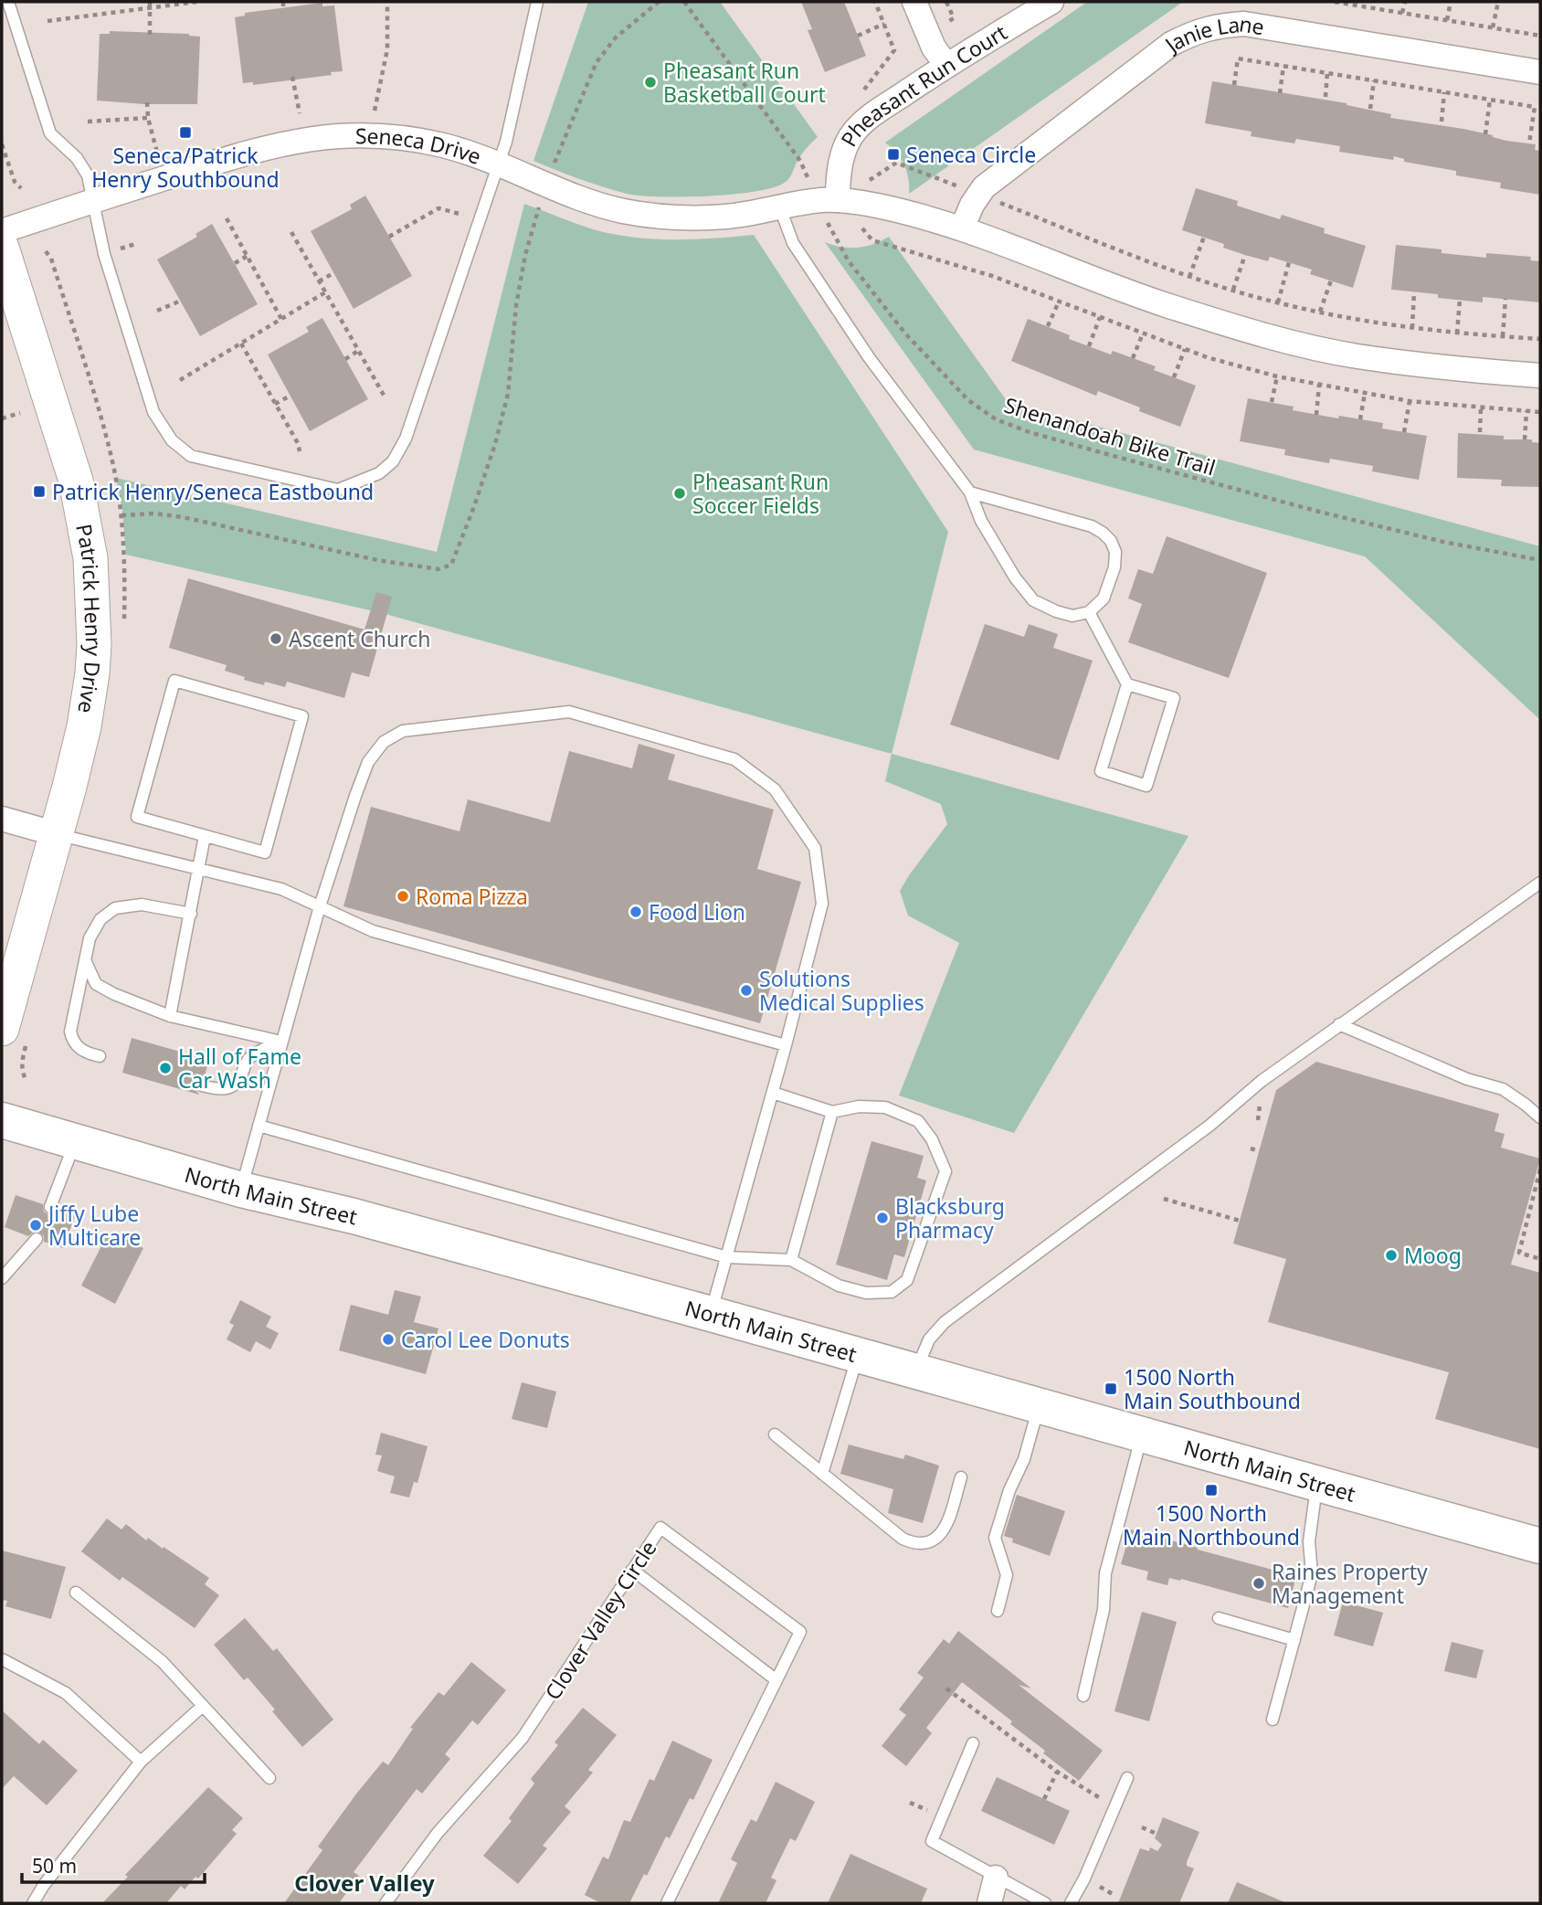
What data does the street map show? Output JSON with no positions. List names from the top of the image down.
{
  "streets": {
    "main road": ["Patrick Henry Drive", "North Main Street"],
    "street": ["Janie Lane", "Pheasant Run Court", "Seneca Drive"],
    "lane": ["Clover Valley Circle"],
    "path": ["Shenandoah Bike Trail"]
  },
  "crossings": [
    ["Pheasant Run Court", "Seneca Drive"],
    ["Pheasant Run Court", "Shenandoah Bike Trail"],
    ["Seneca Drive", "Shenandoah Bike Trail"]
  ],
  "districts": ["Clover Valley"],
  "places": {
    "other": [
      "Pheasant Run Basketball Court",
      "Pheasant Run Soccer Fields",
      "Ascent Church",
      "Roma Pizza",
      "Food Lion",
      "Solutions Medical Supplies",
      "Hall of Fame Car Wash",
      "Blacksburg Pharmacy",
      "Jiffy Lube Multicare",
      "Moog",
      "Carol Lee Donuts",
      "Raines Property Management"
    ],
    "transit": [
      "Seneca/Patrick Henry Southbound",
      "Seneca Circle",
      "Patrick Henry/Seneca Eastbound",
      "1500 North Main Southbound",
      "1500 North Main Northbound"
    ]
  },
  "scale_bar": "50 m"
}
